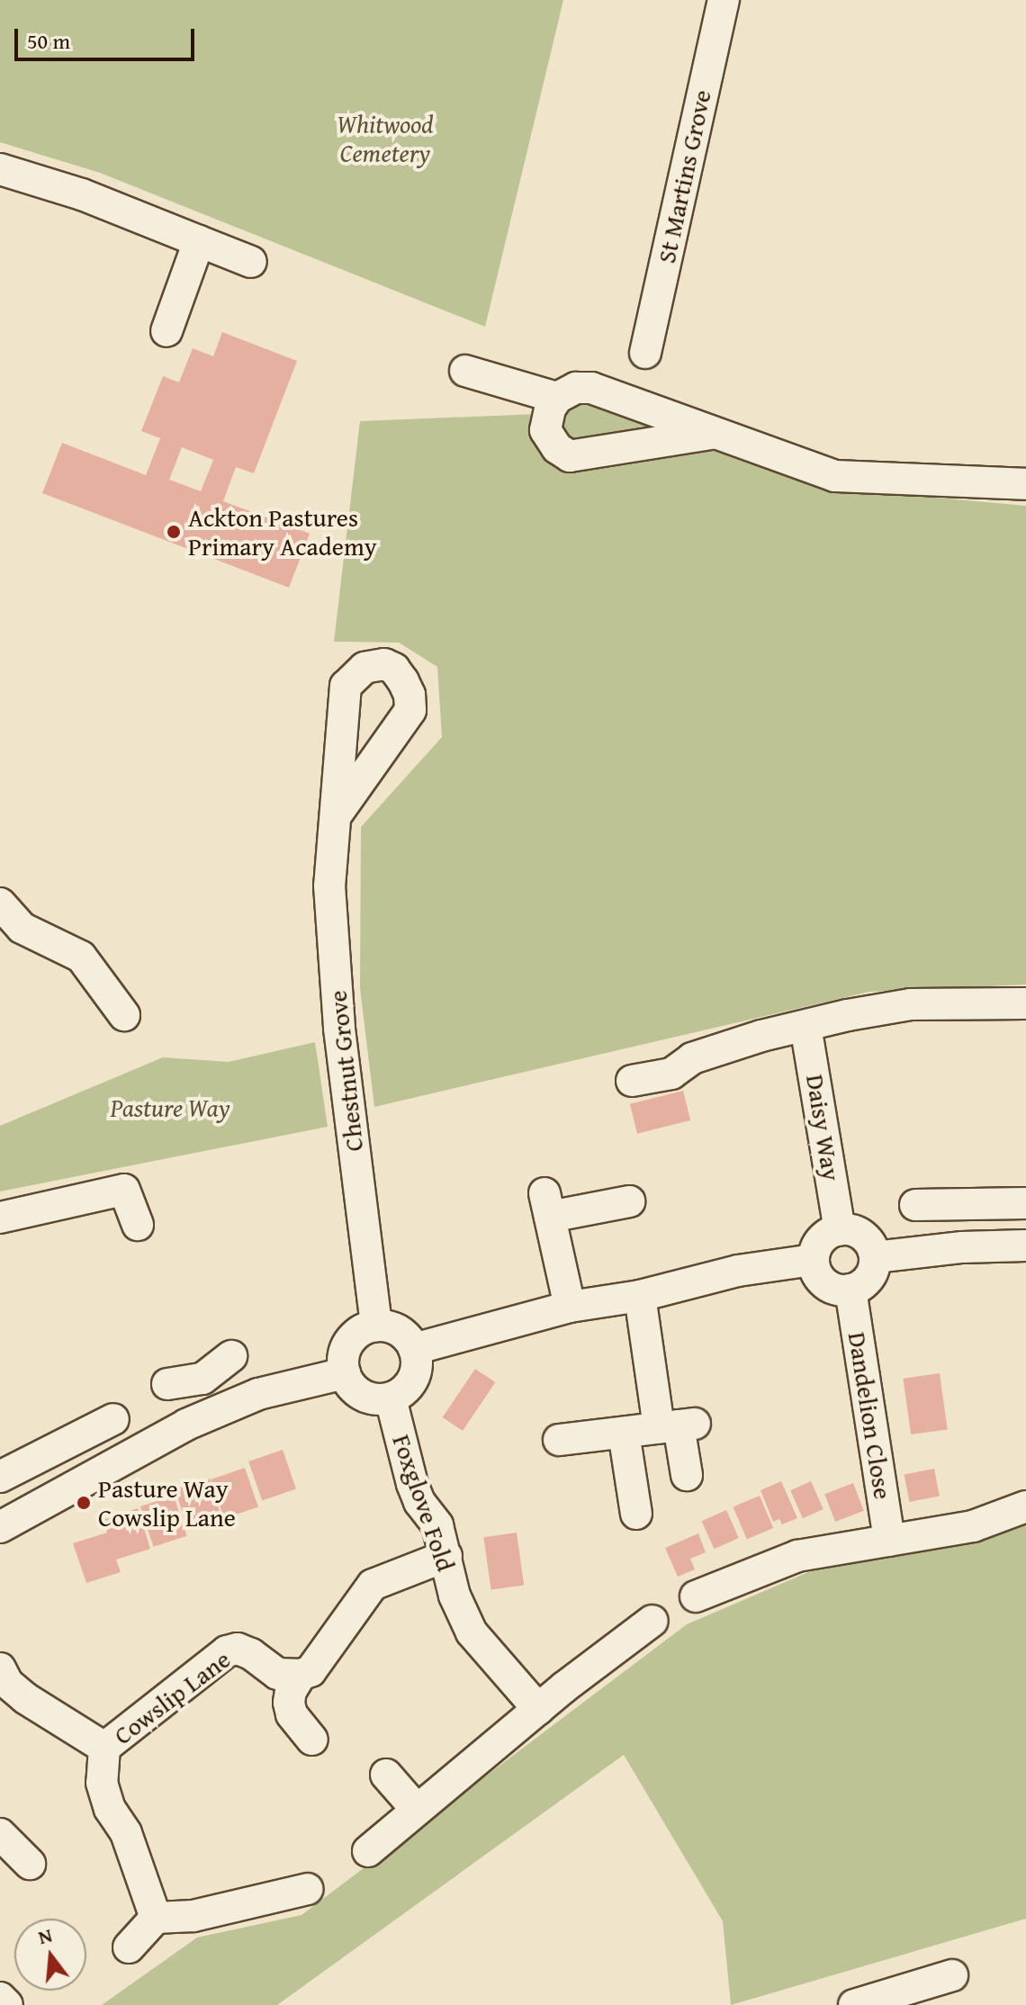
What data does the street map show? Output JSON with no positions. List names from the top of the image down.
{
  "streets": {
    "street": [
      "St Martins Grove",
      "Chestnut Grove",
      "Daisy Way",
      "Dandelion Close",
      "Foxglove Fold",
      "Cowslip Lane"
    ]
  },
  "crossings": [
    ["Chestnut Grove", "Foxglove Fold"],
    ["Daisy Way", "Dandelion Close"]
  ],
  "parks": ["Whitwood Cemetery", "Pasture Way"],
  "places": ["Ackton Pastures Primary Academy", "Pasture Way Cowslip Lane"],
  "scale_bar": "50 m",
  "north": "top"
}
